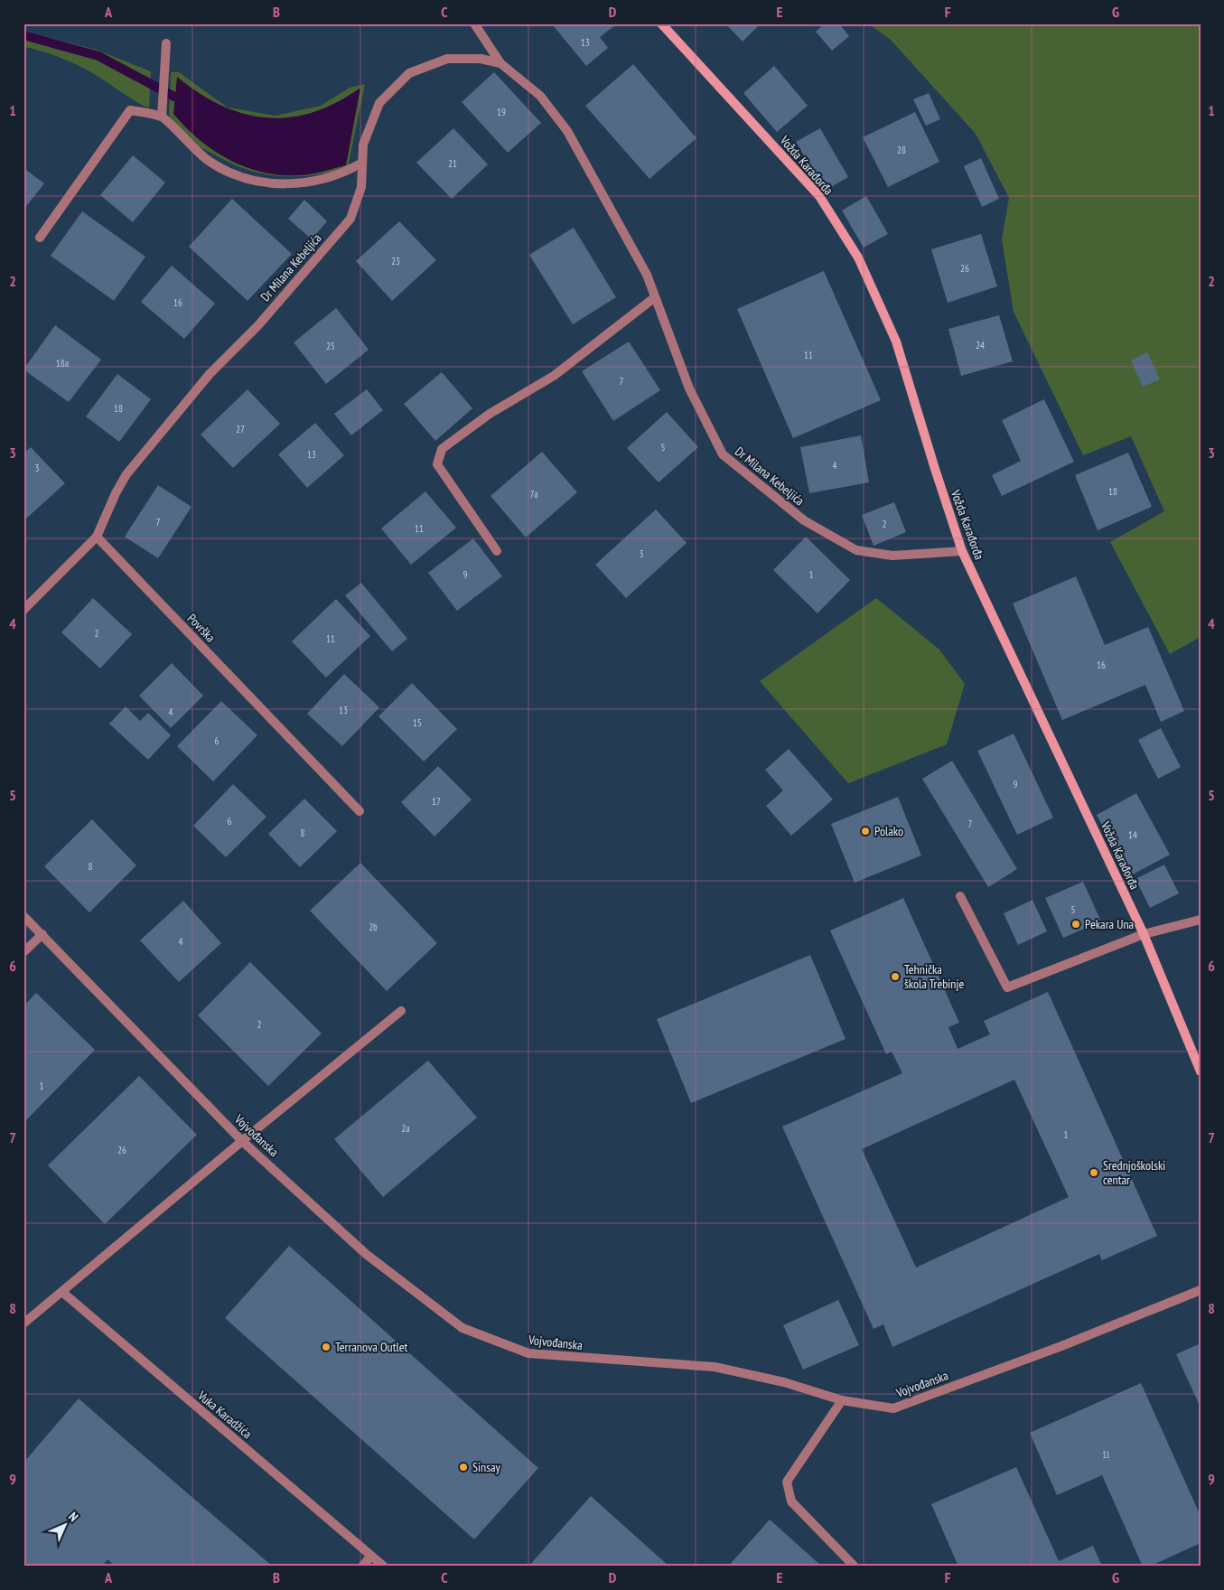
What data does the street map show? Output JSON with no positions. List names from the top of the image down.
{
  "streets": {
    "street": [
      "Vožda Karađorđa",
      "Dr Milana Kebeljića",
      "Površka",
      "Vojvođanska",
      "Vuka Karadžića"
    ]
  },
  "crossings": [
    ["Vožda Karađorđa", "Dr Milana Kebeljića"],
    ["Dr Milana Kebeljića", "Površka"]
  ],
  "places": [
    "Polako",
    "Pekara Una",
    "Tehnička škola Trebinje",
    "Srednjoškolski centar",
    "Terranova Outlet",
    "Sinsay"
  ],
  "house_numbers": [
    "13",
    "19",
    "28",
    "21",
    "23",
    "26",
    "16",
    "24",
    "25",
    "11",
    "18a",
    "7",
    "18",
    "27",
    "5",
    "13",
    "4",
    "3",
    "18",
    "7a",
    "7",
    "2",
    "11",
    "3",
    "9",
    "1",
    "2",
    "11",
    "16",
    "13",
    "4",
    "15",
    "6",
    "9",
    "17",
    "6",
    "7",
    "8",
    "14",
    "8",
    "5",
    "2b",
    "4",
    "2",
    "1",
    "2a",
    "1",
    "26",
    "1l"
  ],
  "north": "top right",
  "grid": {
    "columns": [
      "A",
      "B",
      "C",
      "D",
      "E",
      "F",
      "G"
    ],
    "rows": [
      "1",
      "2",
      "3",
      "4",
      "5",
      "6",
      "7",
      "8",
      "9"
    ]
  }
}
